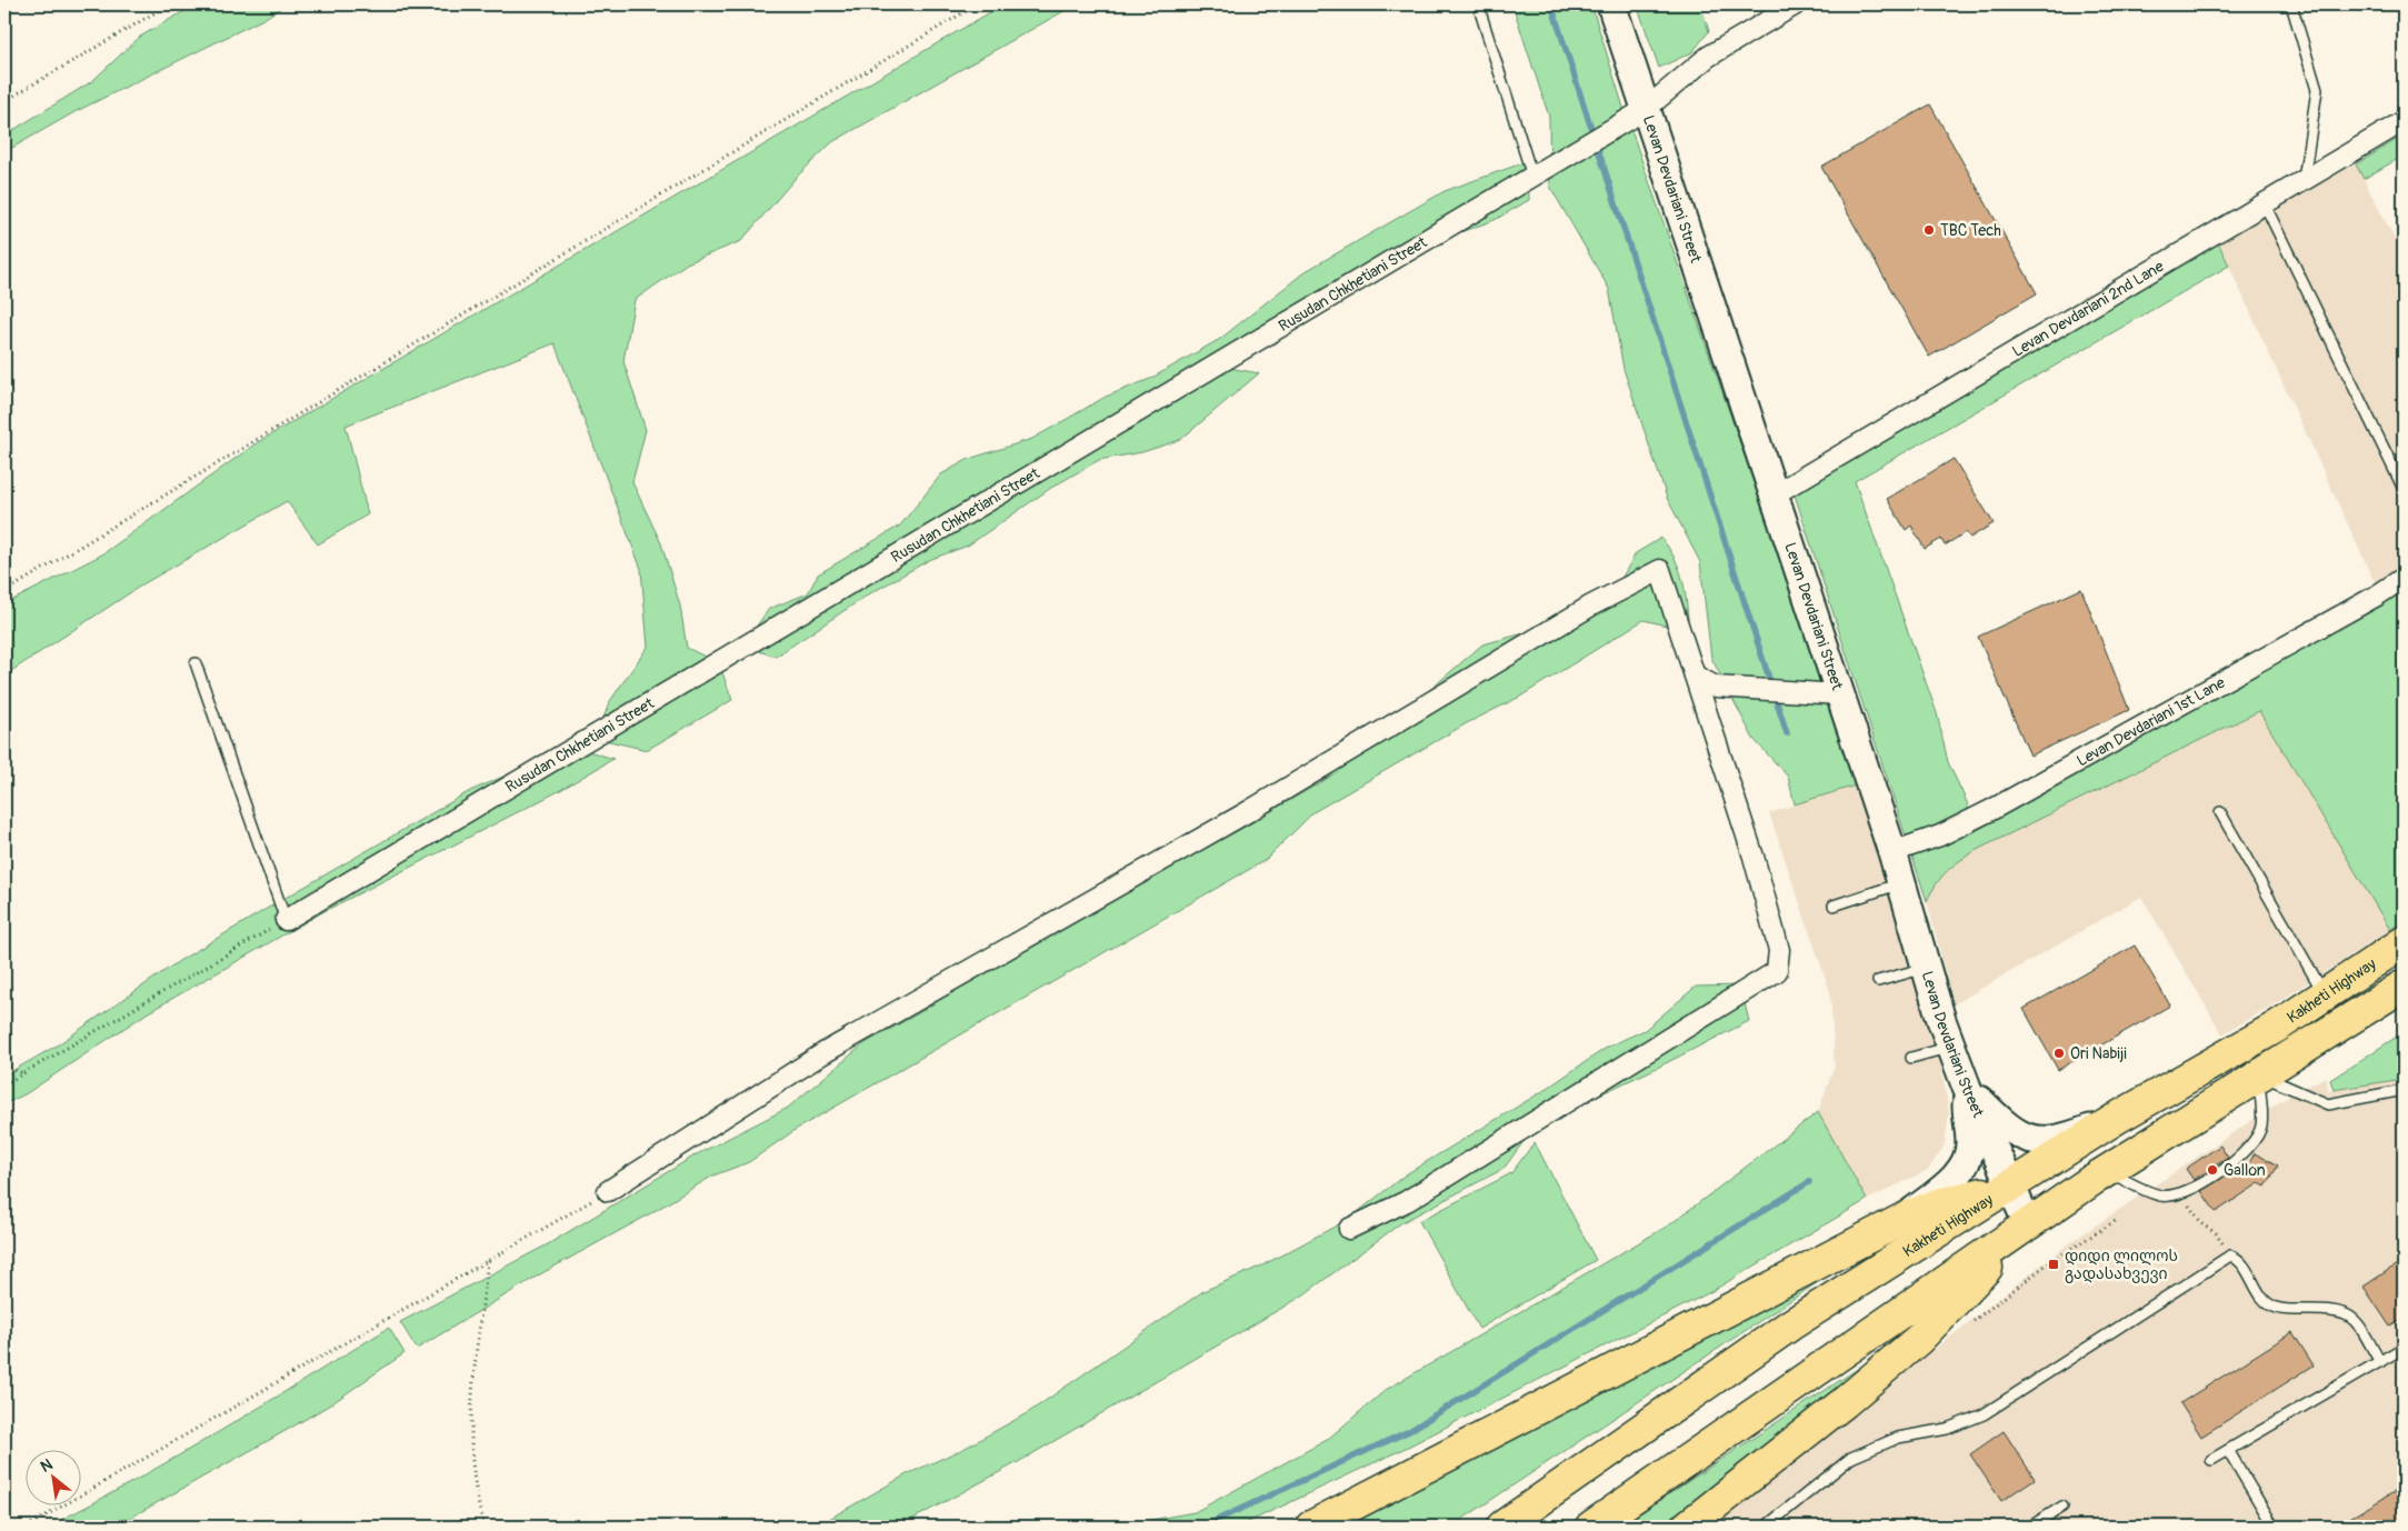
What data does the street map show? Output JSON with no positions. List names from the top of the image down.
{
  "streets": {
    "highway": ["Kakheti Highway"],
    "main road": ["Levan Devdariani Street"],
    "street": ["Rusudan Chkhetiani Street", "Levan Devdariani 2nd Lane", "Levan Devdariani 1st Lane"]
  },
  "crossings": [
    ["Levan Devdariani Street", "Rusudan Chkhetiani Street"],
    ["Levan Devdariani Street", "Levan Devdariani 2nd Lane"],
    ["Levan Devdariani Street", "Levan Devdariani 1st Lane"],
    ["Levan Devdariani Street", "Kakheti Highway"]
  ],
  "places": {
    "other": ["TBC Tech", "Ori Nabiji", "Gallon"],
    "transit": ["დიდი ლილოს გადასახვევი"]
  },
  "north": "top left"
}
